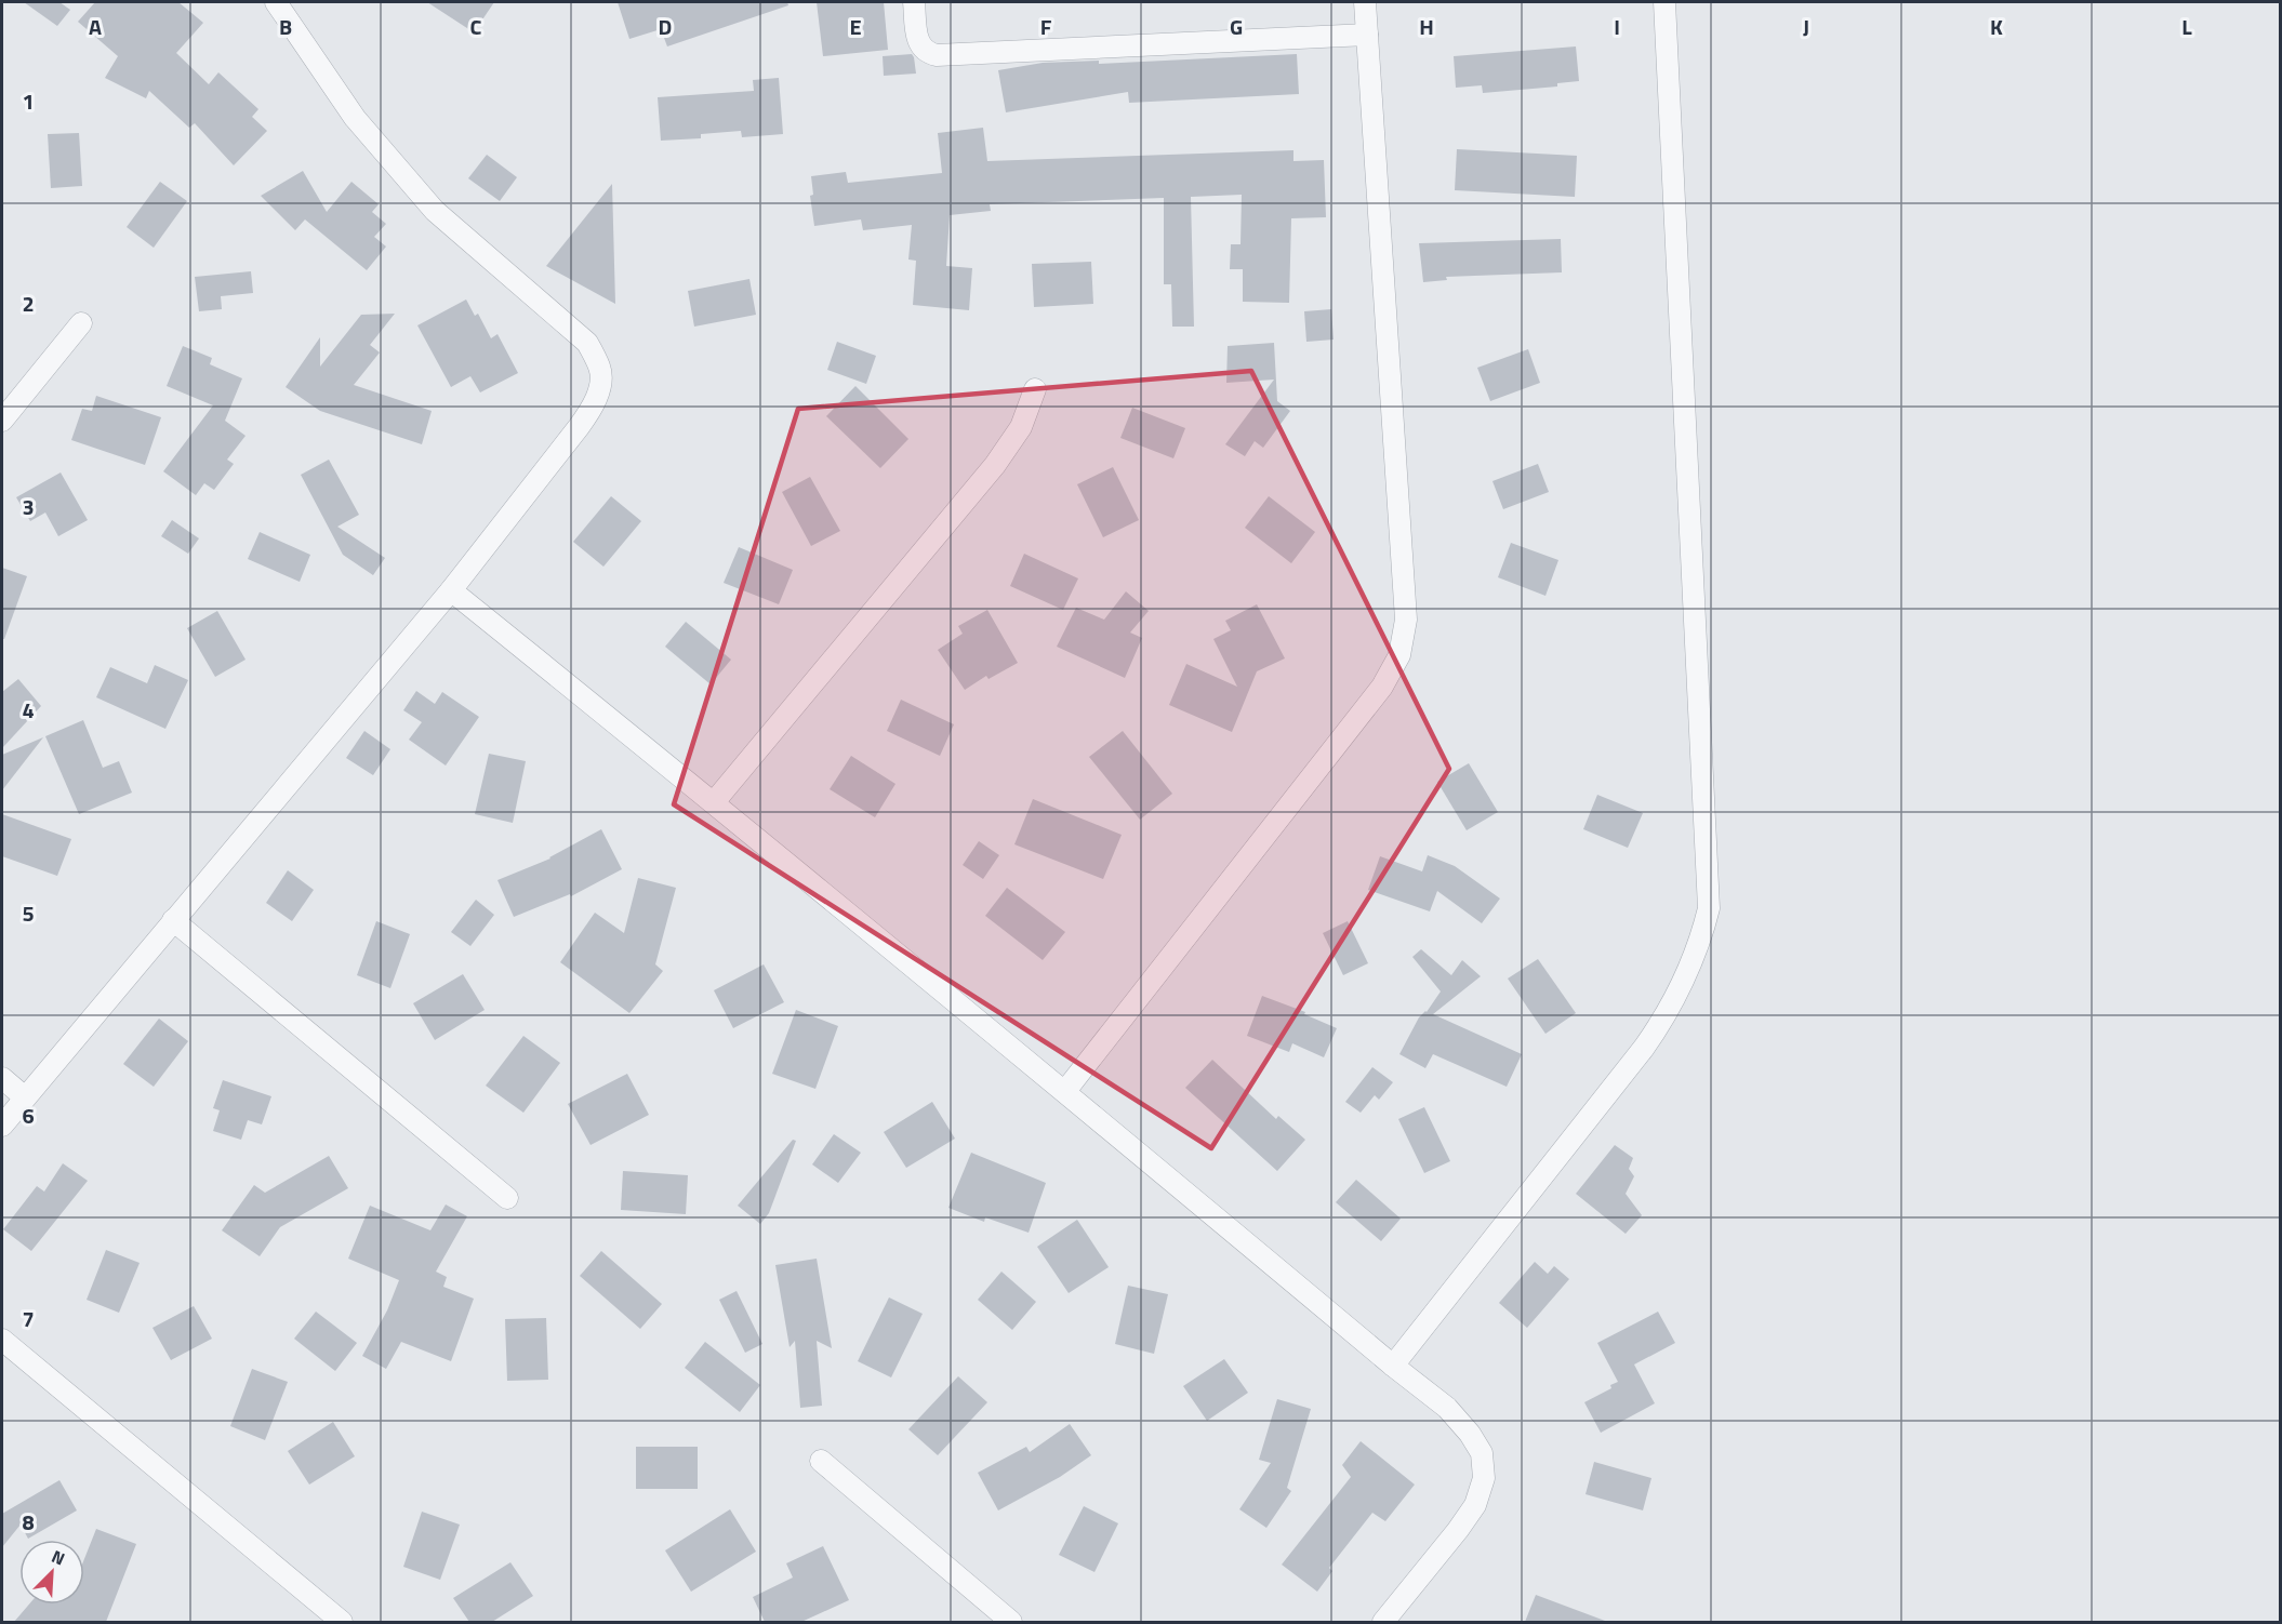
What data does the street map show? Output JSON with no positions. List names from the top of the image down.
{
  "north": "top right",
  "grid": {
    "columns": [
      "A",
      "B",
      "C",
      "D",
      "E",
      "F",
      "G",
      "H",
      "I",
      "J",
      "K",
      "L"
    ],
    "rows": [
      "1",
      "2",
      "3",
      "4",
      "5",
      "6",
      "7",
      "8"
    ]
  }
}
